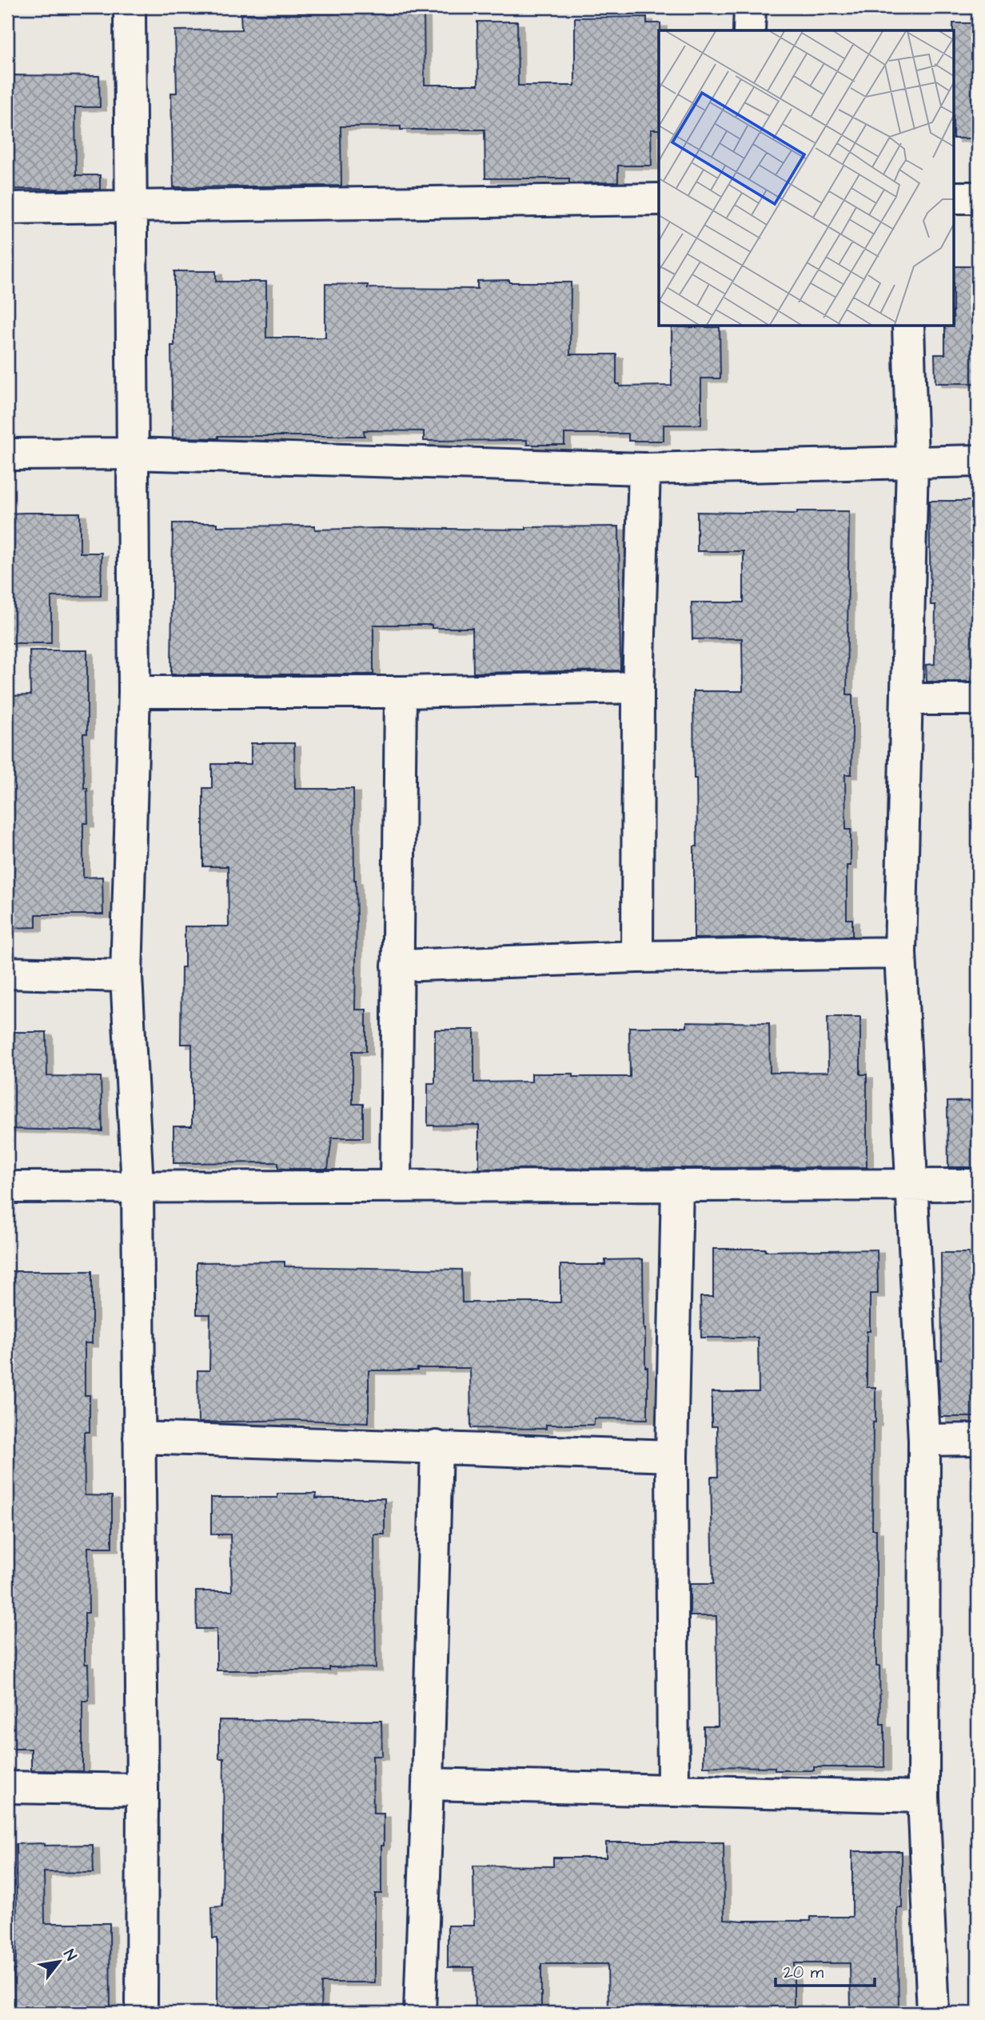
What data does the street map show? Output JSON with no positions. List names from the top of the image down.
{
  "scale_bar": "20 m",
  "north": "top right"
}
